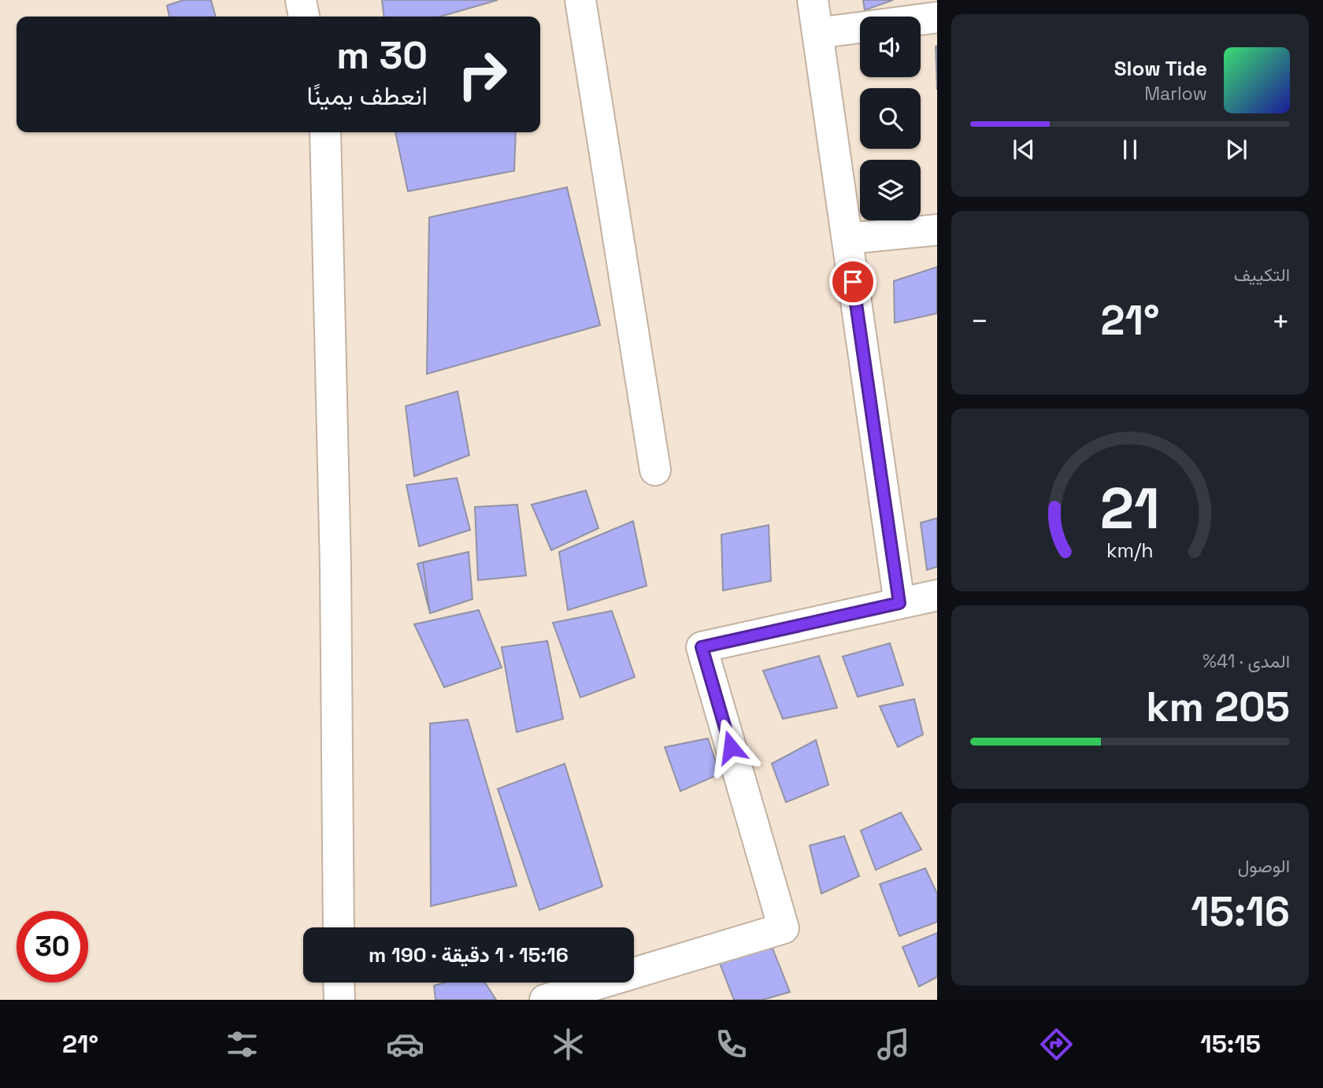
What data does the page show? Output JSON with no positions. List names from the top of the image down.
{
  "page": {
    "turn": ["30 m", "انعطف يمينًا"],
    "song": ["Slow Tide", "Marlow"],
    "tile": [
      "التكييف",
      ["المدى · 41%", "205 km"],
      ["الوصول", "15:16"]
    ],
    "heat": ["−", "21°", "+"],
    "limit": "30",
    "trip": "15:16 · 1 دقيقة · 190 m",
    "tabs": ["15:15", "21°"],
    "gauge": ["21", "km/h"]
  }
}
